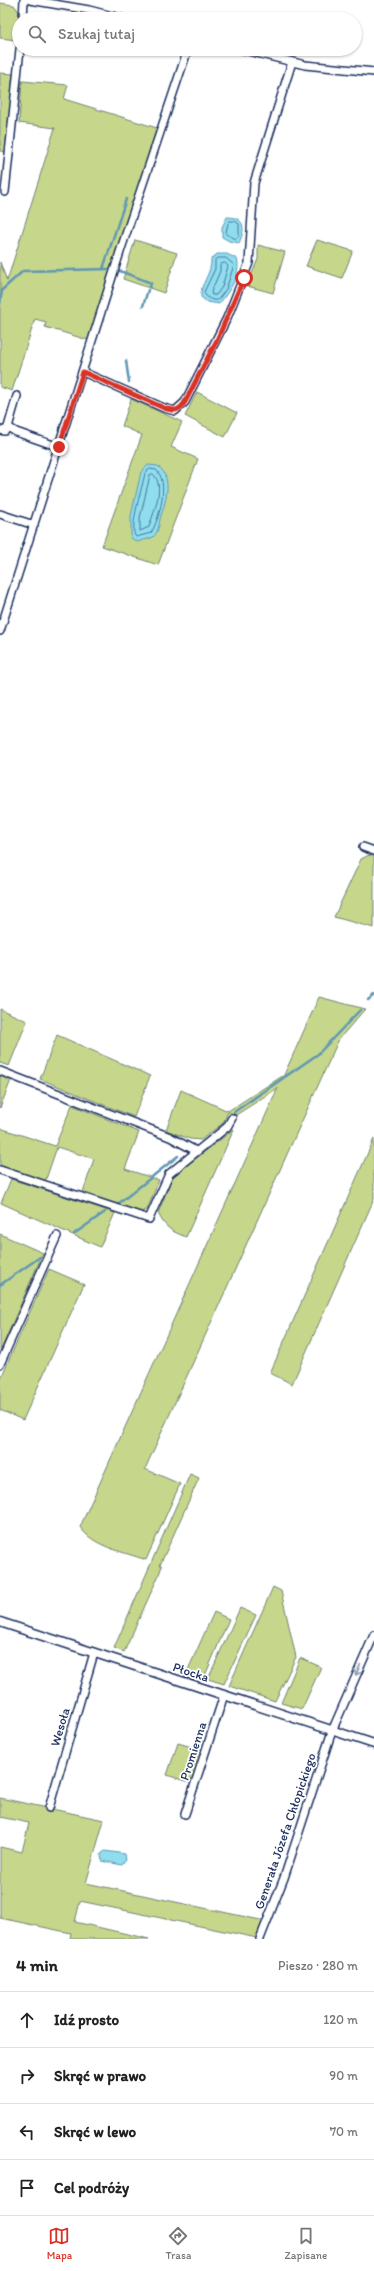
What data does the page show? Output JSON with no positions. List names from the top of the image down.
{
  "streets": {
    "street": [
      "Płocka",
      "Wesoła",
      "Promienna",
      "Generała Józefa Chłopickiego"
    ]
  },
  "crossings": [
    ["Płocka", "Wesoła"],
    ["Płocka", "Promienna"],
    ["Płocka", "Generała Józefa Chłopickiego"]
  ],
  "page": {
    "search": "Szukaj tutaj",
    "heading": ["4 min", "Pieszo · 280 m"],
    "list": [
      ["Idź prosto", "120 m"],
      ["Skręć w prawo", "90 m"],
      ["Skręć w lewo", "70 m"],
      "Cel podróży"
    ],
    "nav": ["Mapa", "Trasa", "Zapisane"]
  }
}
